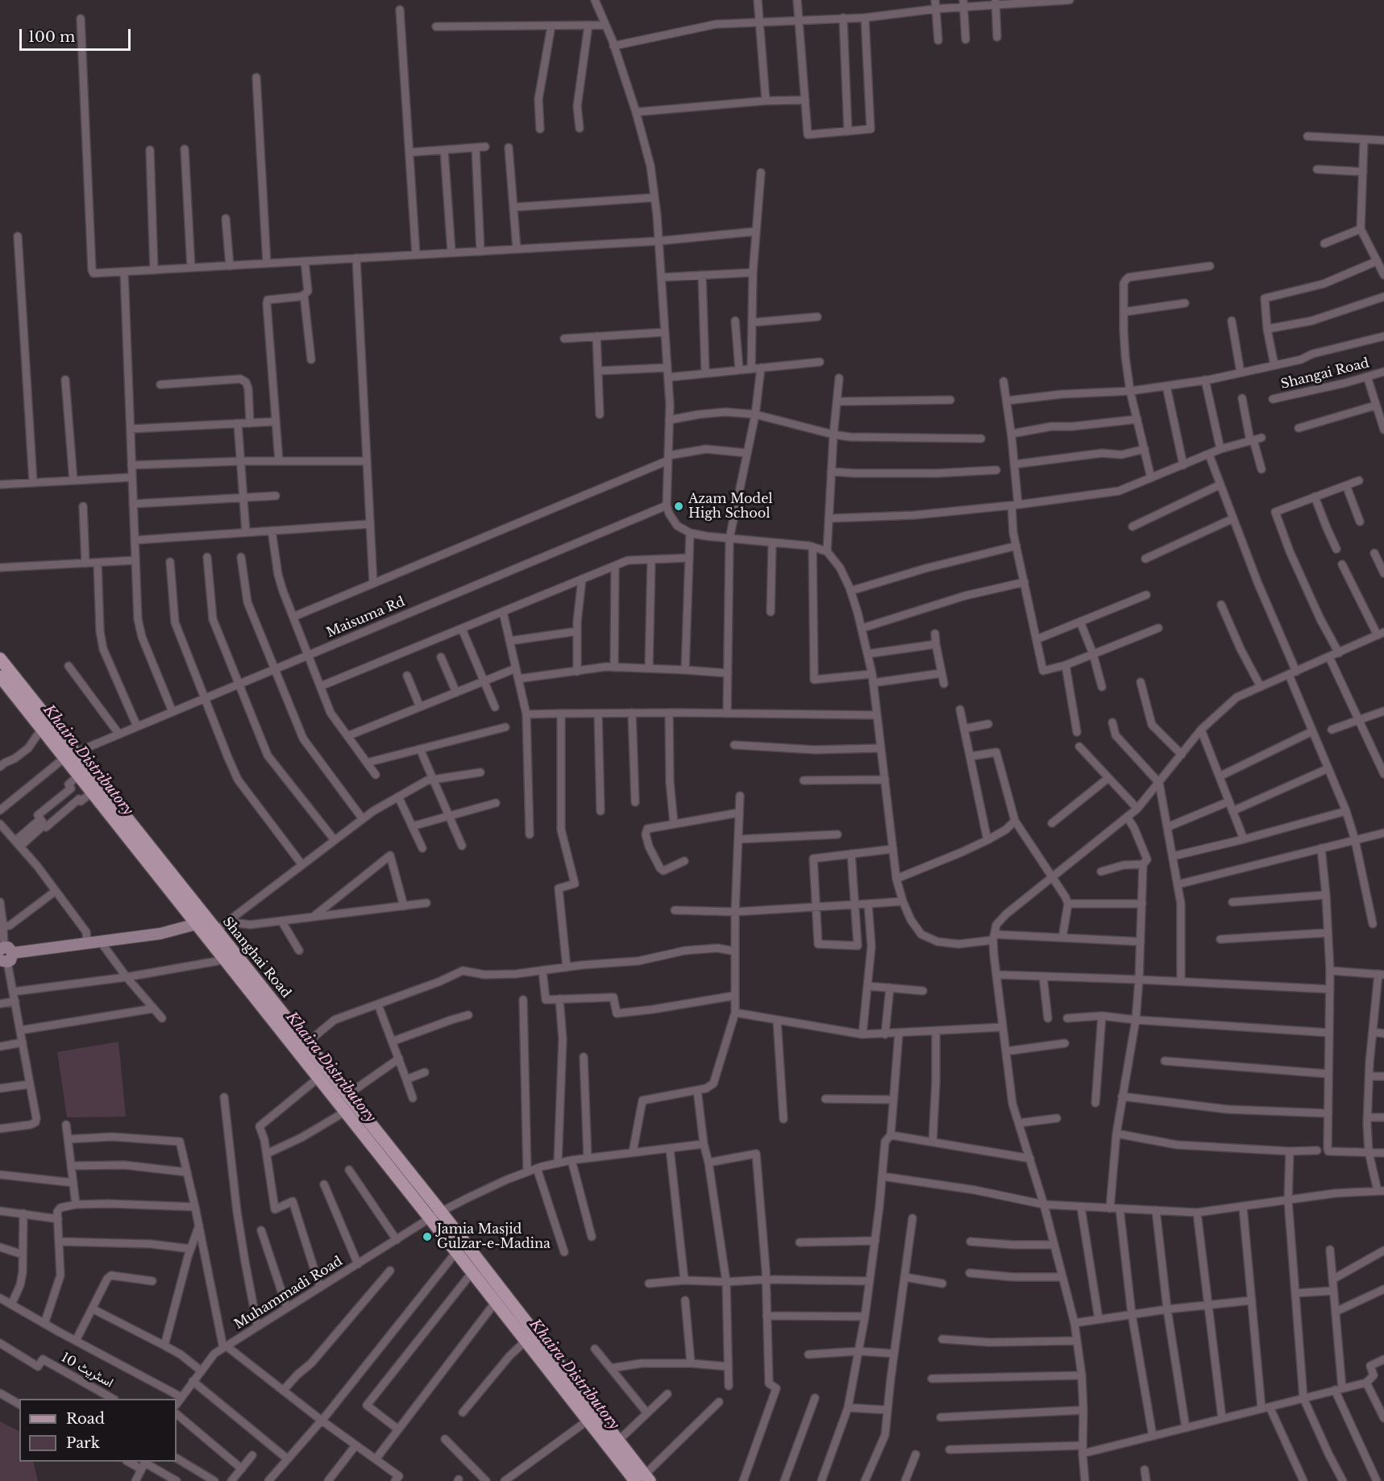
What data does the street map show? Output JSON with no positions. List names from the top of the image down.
{
  "streets": {
    "main road": ["Shanghai Road"],
    "street": [
      "Shangai Road",
      "Maisuma Rd",
      "Muhammadi Road",
      "اسٹریٹ 10"
    ]
  },
  "crossings": [
    ["Maisuma Rd", "Shanghai Road"],
    ["Shanghai Road", "Muhammadi Road"]
  ],
  "water": ["Khaira Distributory"],
  "places": ["Azam Model High School", "Jamia Masjid Gulzar-e-Madina"],
  "legend": ["Road", "Park"],
  "scale_bar": "100 m"
}
